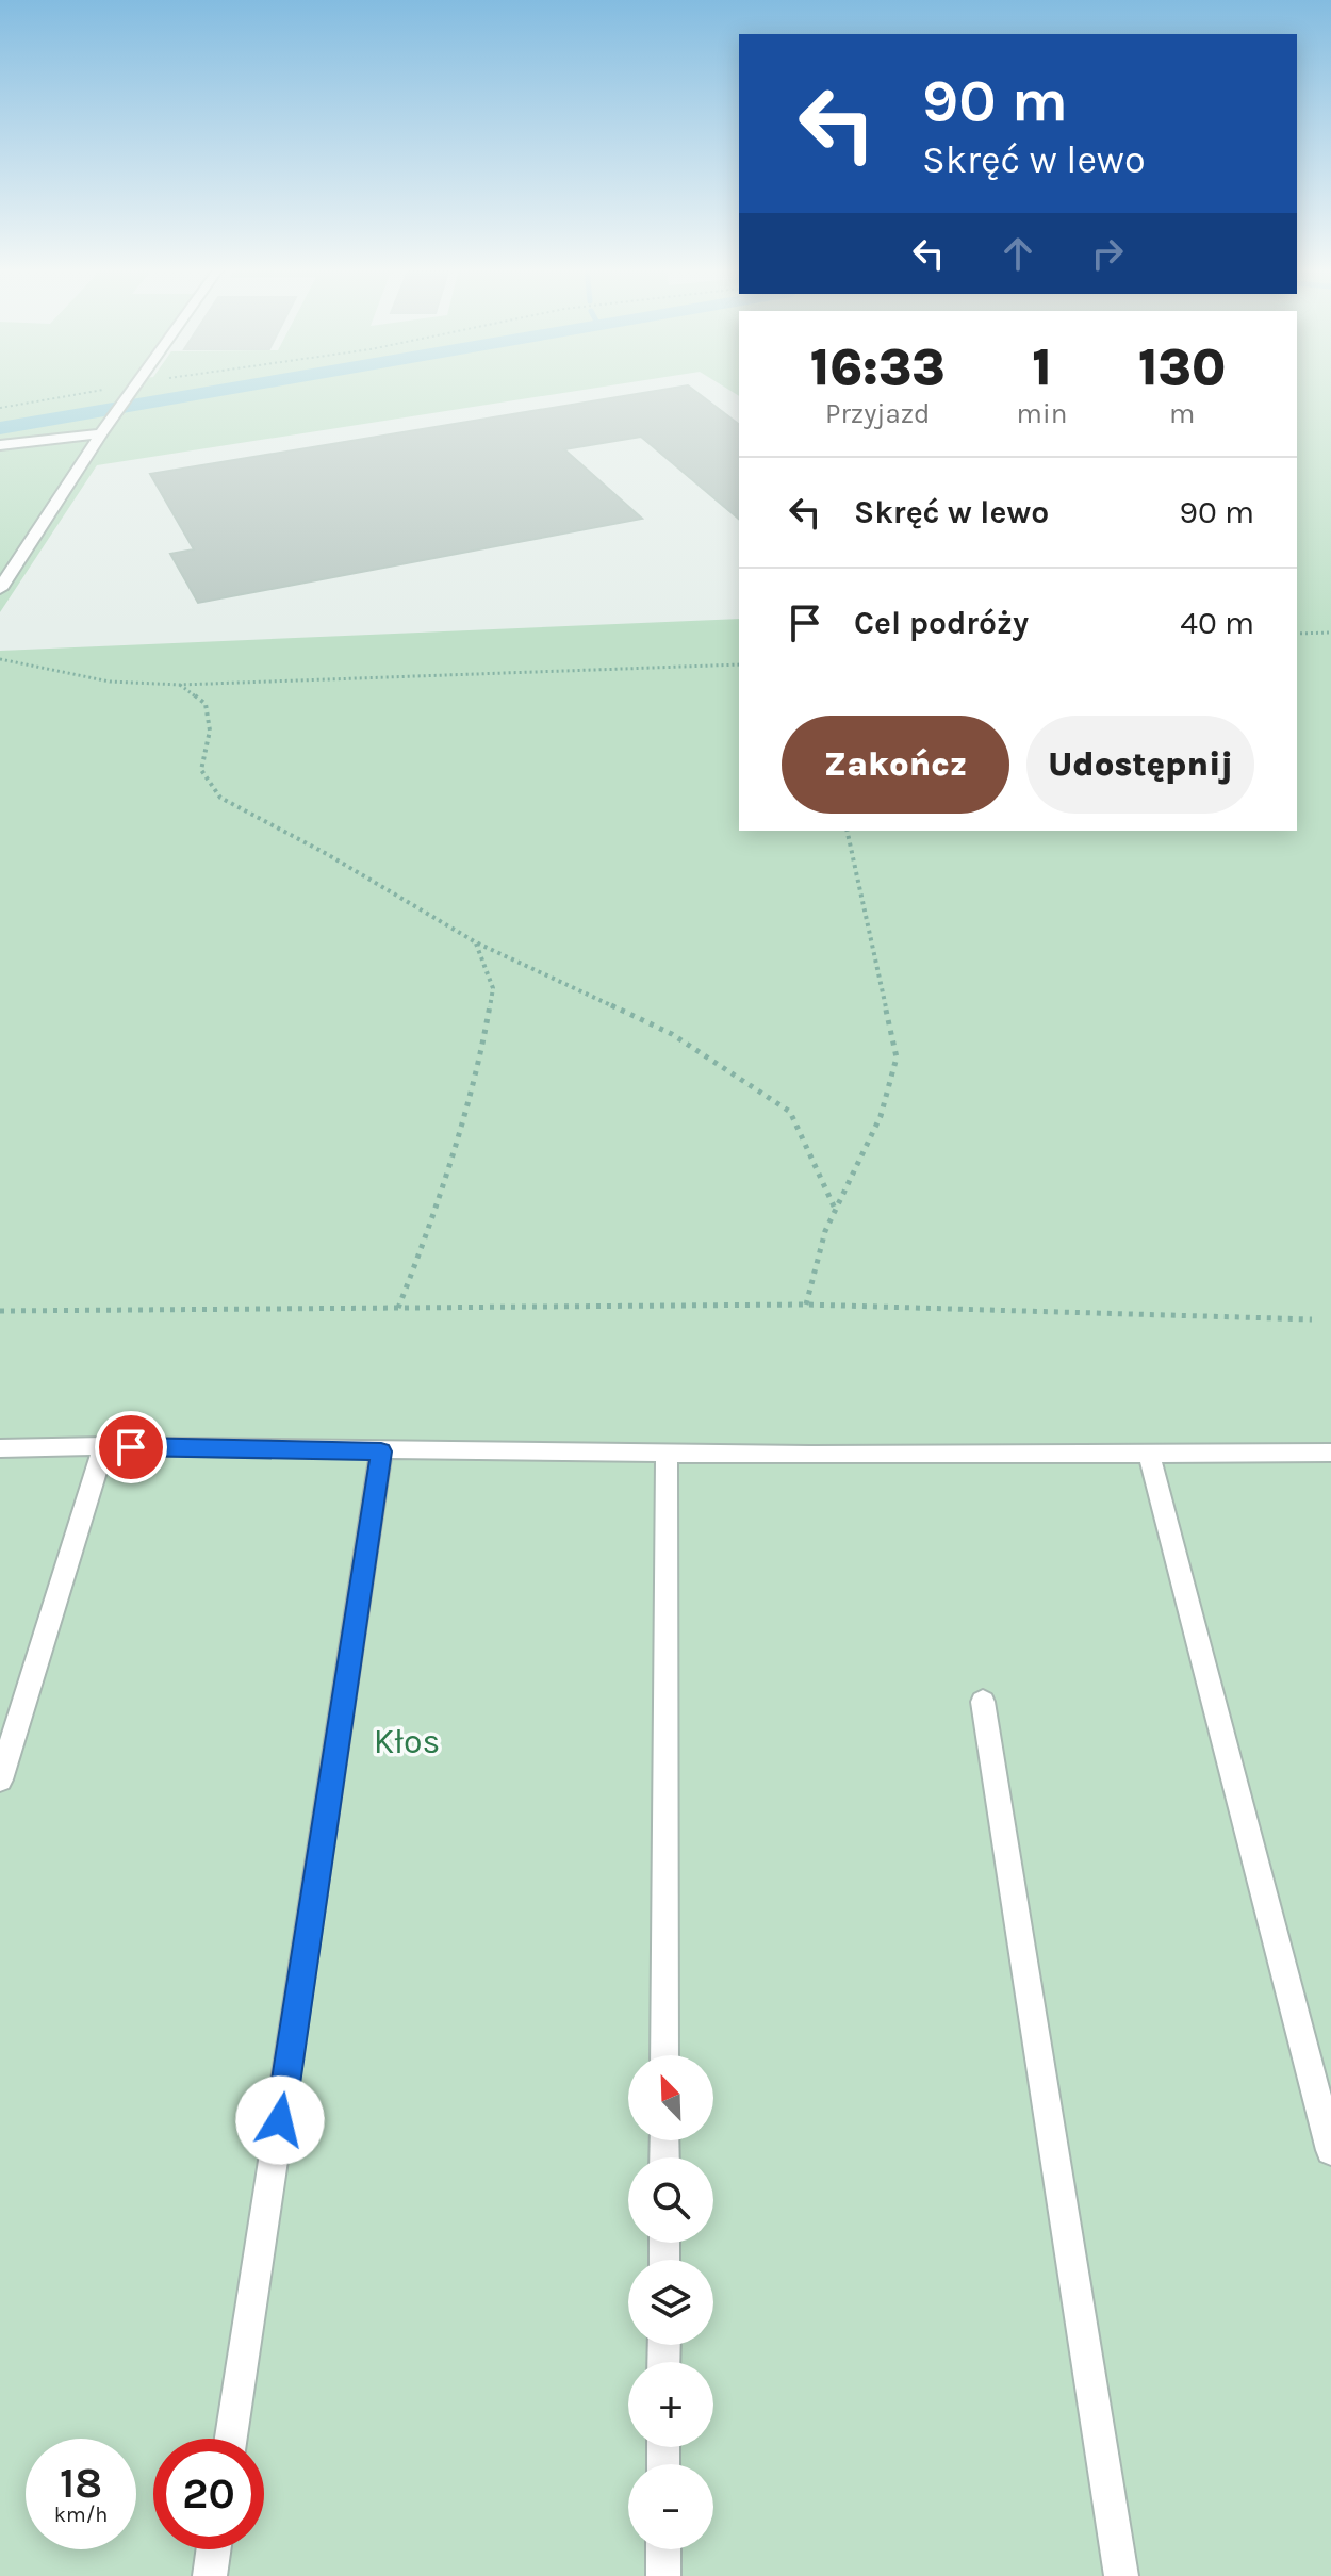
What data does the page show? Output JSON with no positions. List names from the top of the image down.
{
  "parks": ["Kłos"],
  "north": "top left",
  "page": {
    "turn": ["90 m", "Skręć w lewo"],
    "eta": [
      "16:33",
      "Przyjazd",
      "1",
      "min",
      "130",
      "m"
    ],
    "list": [
      {
        "name": "Skręć w lewo",
        "value": "90 m"
      },
      {
        "name": "Cel podróży",
        "value": "40 m"
      }
    ],
    "buttons": ["Zakończ", "Udostępnij"],
    "map_buttons": ["+", "−"],
    "speed": "18 km/h",
    "limit": "20"
  }
}
